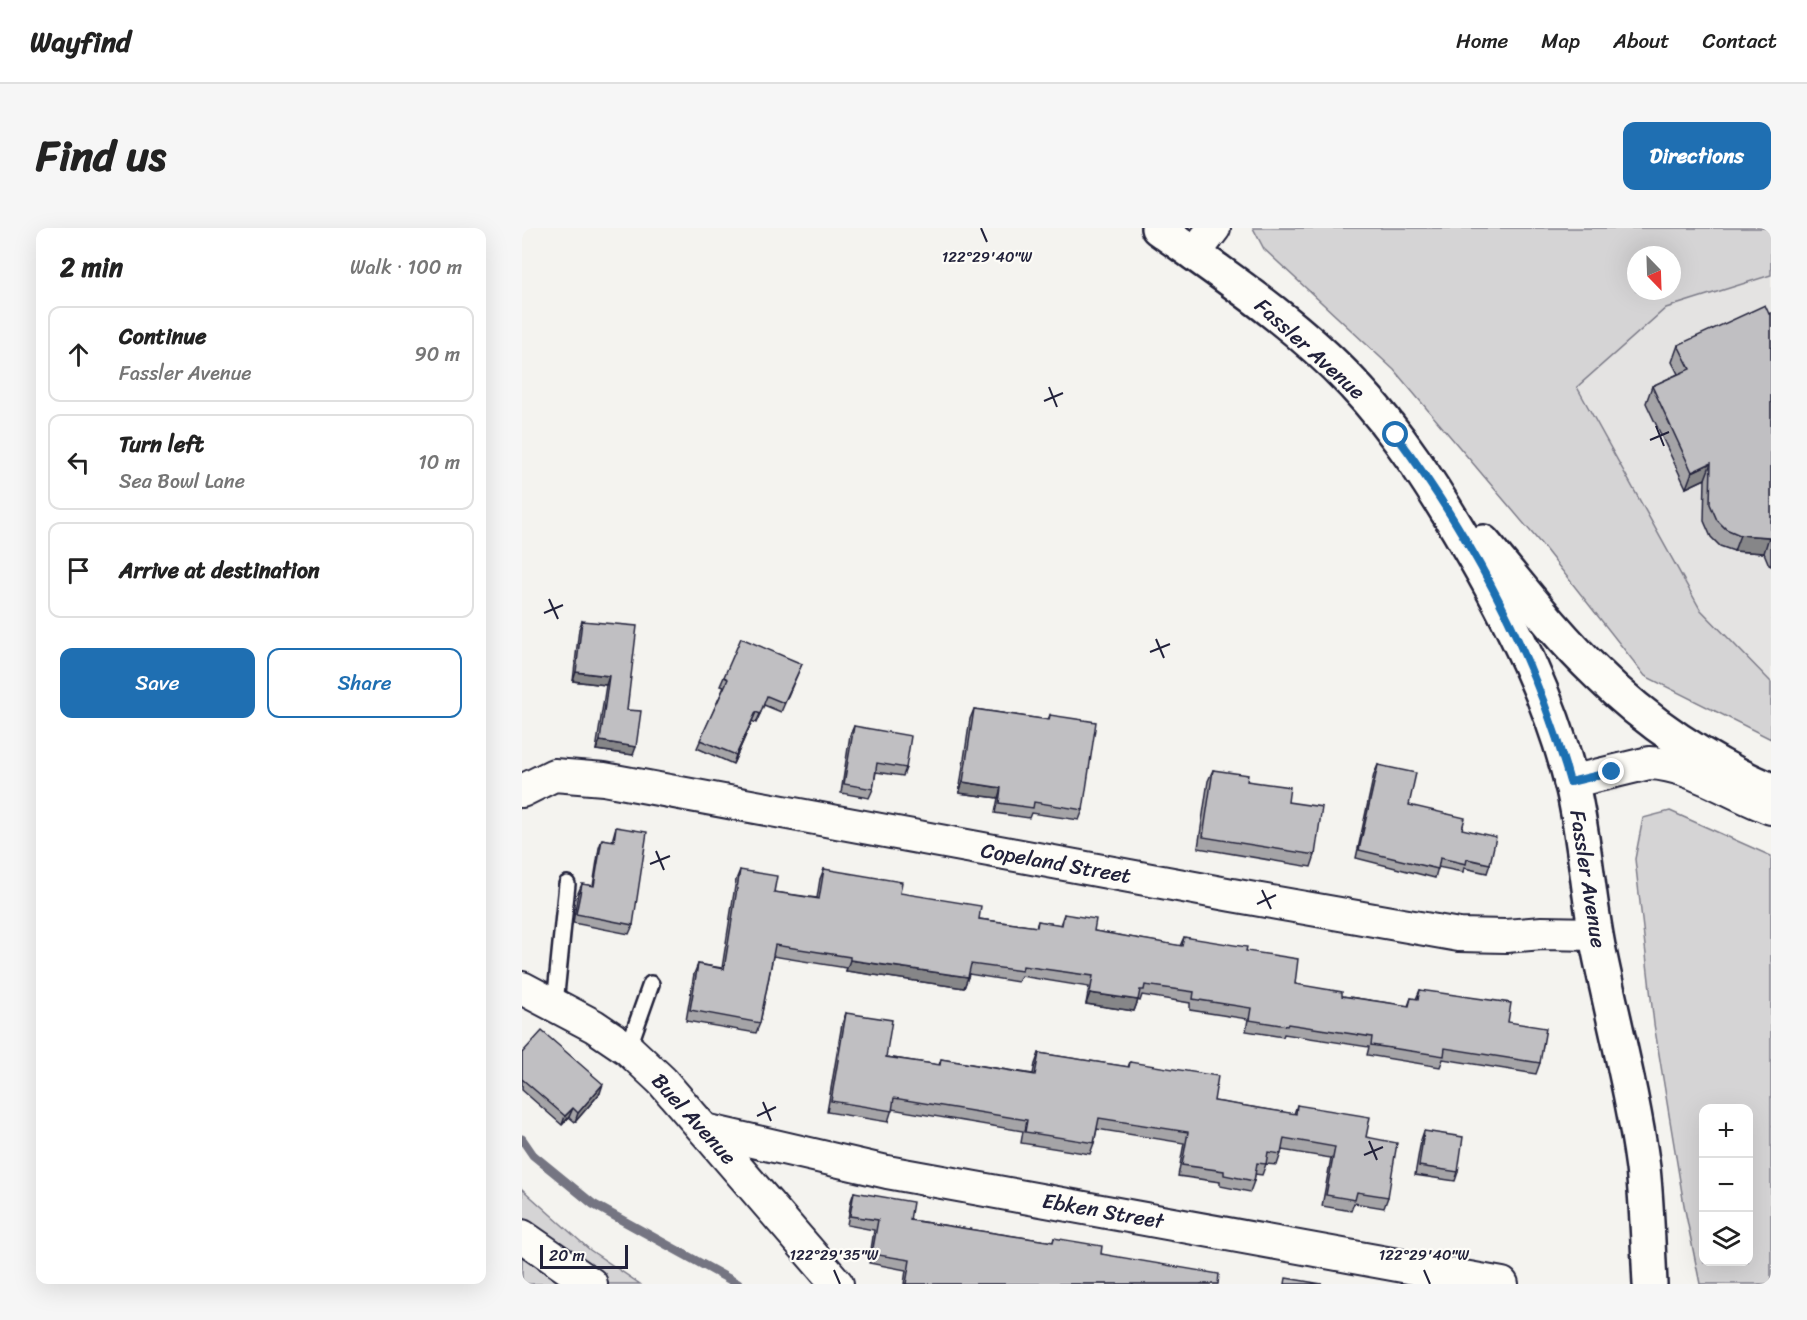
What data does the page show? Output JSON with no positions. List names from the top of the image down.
{
  "streets": {
    "street": [
      "Fassler Avenue",
      "Copeland Street",
      "Buel Avenue",
      "Ebken Street"
    ]
  },
  "crossings": [
    ["Fassler Avenue", "Copeland Street"],
    ["Buel Avenue", "Ebken Street"]
  ],
  "scale_bar": "20 m",
  "north": "bottom right",
  "page": {
    "header": "Wayfind",
    "nav": [
      "Home",
      "Map",
      "About",
      "Contact"
    ],
    "title": "Find us",
    "buttons": [
      "Directions",
      ["Save", "Share"]
    ],
    "heading": ["2 min", "Walk · 100 m"],
    "list": [
      ["Continue", "Fassler Avenue", "90 m"],
      ["Turn left", "Sea Bowl Lane", "10 m"],
      "Arrive at destination"
    ],
    "map_buttons": ["+", "−"],
    "scale": "20 m"
  },
  "coordinates": ["122°29'40\"W", "122°29'35\"W"]
}
